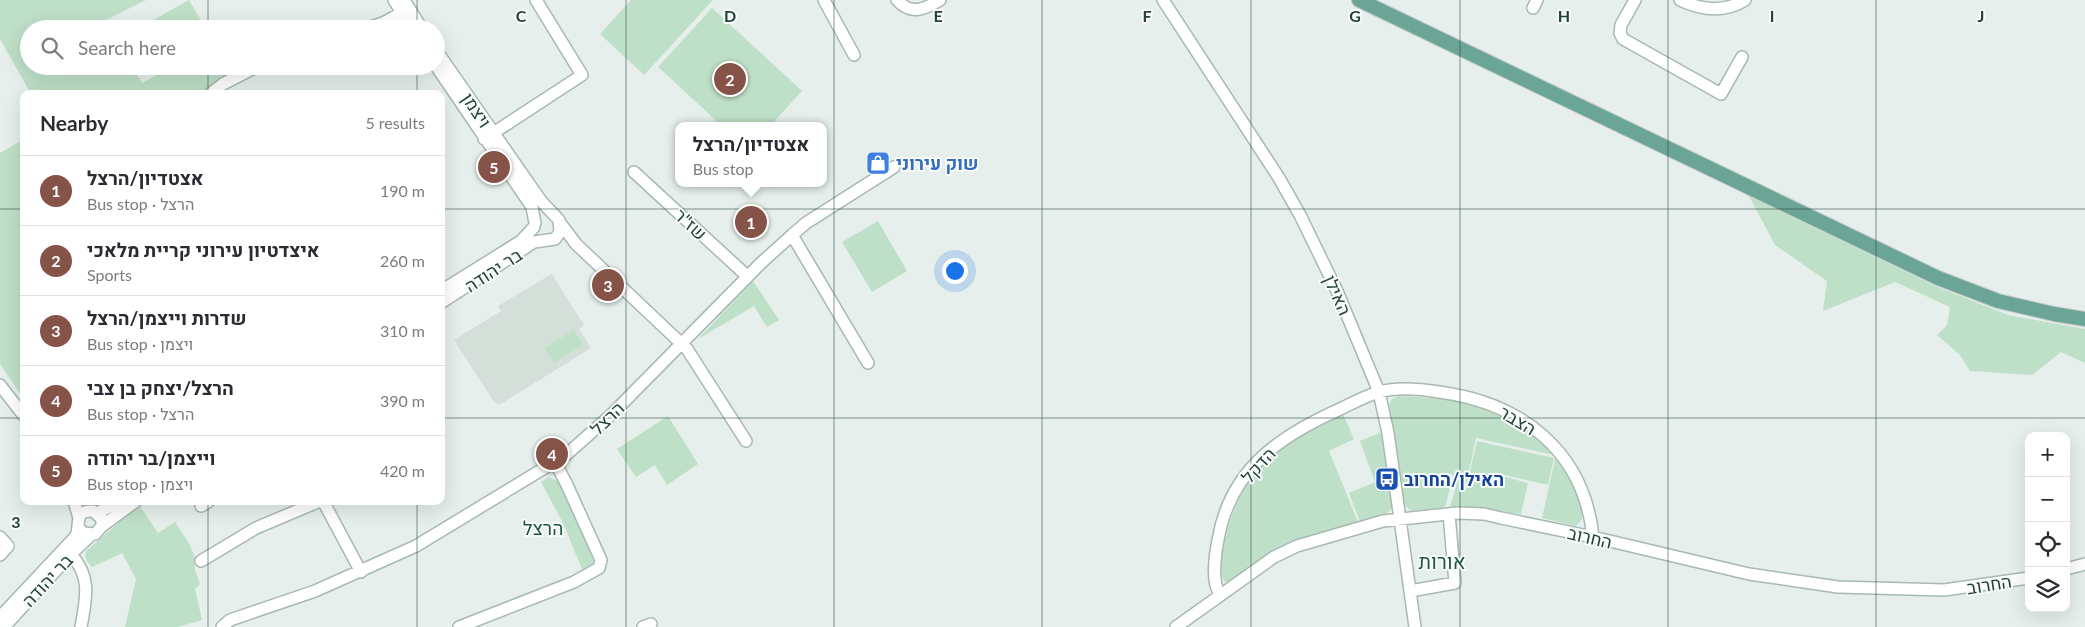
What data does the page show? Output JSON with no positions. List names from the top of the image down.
{
  "streets": {
    "street": [
      "ויצמן",
      "שז\"ר",
      "בר יהודה",
      "האילן",
      "הרצל",
      "הצבר",
      "הדקל",
      "החרוב"
    ]
  },
  "crossings": [
    ["ויצמן", "בר יהודה"],
    ["ויצמן", "הרצל"],
    ["שז\"ר", "הרצל"],
    ["האילן", "הצבר"],
    ["האילן", "הדקל"],
    ["האילן", "החרוב"],
    ["הצבר", "הדקל"],
    ["הצבר", "החרוב"],
    ["הדקל", "החרוב"]
  ],
  "districts": ["הרצל", "אורות"],
  "places": {
    "shop": ["שוק עירוני"],
    "bus stop": ["האילן/החרוב"]
  },
  "page": {
    "search": "Search here",
    "pins": [
      "2",
      "5",
      "1",
      "3",
      "4"
    ],
    "heading": ["Nearby", "5 results"],
    "popup": ["אצטדיון/הרצל", "Bus stop"],
    "list": [
      {
        "mark": "1",
        "name": "אצטדיון/הרצל",
        "note": "Bus stop · הרצל",
        "value": "190 m"
      },
      {
        "mark": "2",
        "name": "איצדטיון עירוני קריית מלאכי",
        "note": "Sports",
        "value": "260 m"
      },
      {
        "mark": "3",
        "name": "שדרות וייצמן/הרצל",
        "note": "Bus stop · ויצמן",
        "value": "310 m"
      },
      {
        "mark": "4",
        "name": "הרצל/יצחק בן צבי",
        "note": "Bus stop · הרצל",
        "value": "390 m"
      },
      {
        "mark": "5",
        "name": "וייצמן/בר יהודה",
        "note": "Bus stop · ויצמן",
        "value": "420 m"
      }
    ],
    "map_buttons": ["+", "−"]
  },
  "grid": {
    "columns": [
      "C",
      "D",
      "E",
      "F",
      "G",
      "H",
      "I",
      "J"
    ],
    "rows": ["3"]
  }
}
